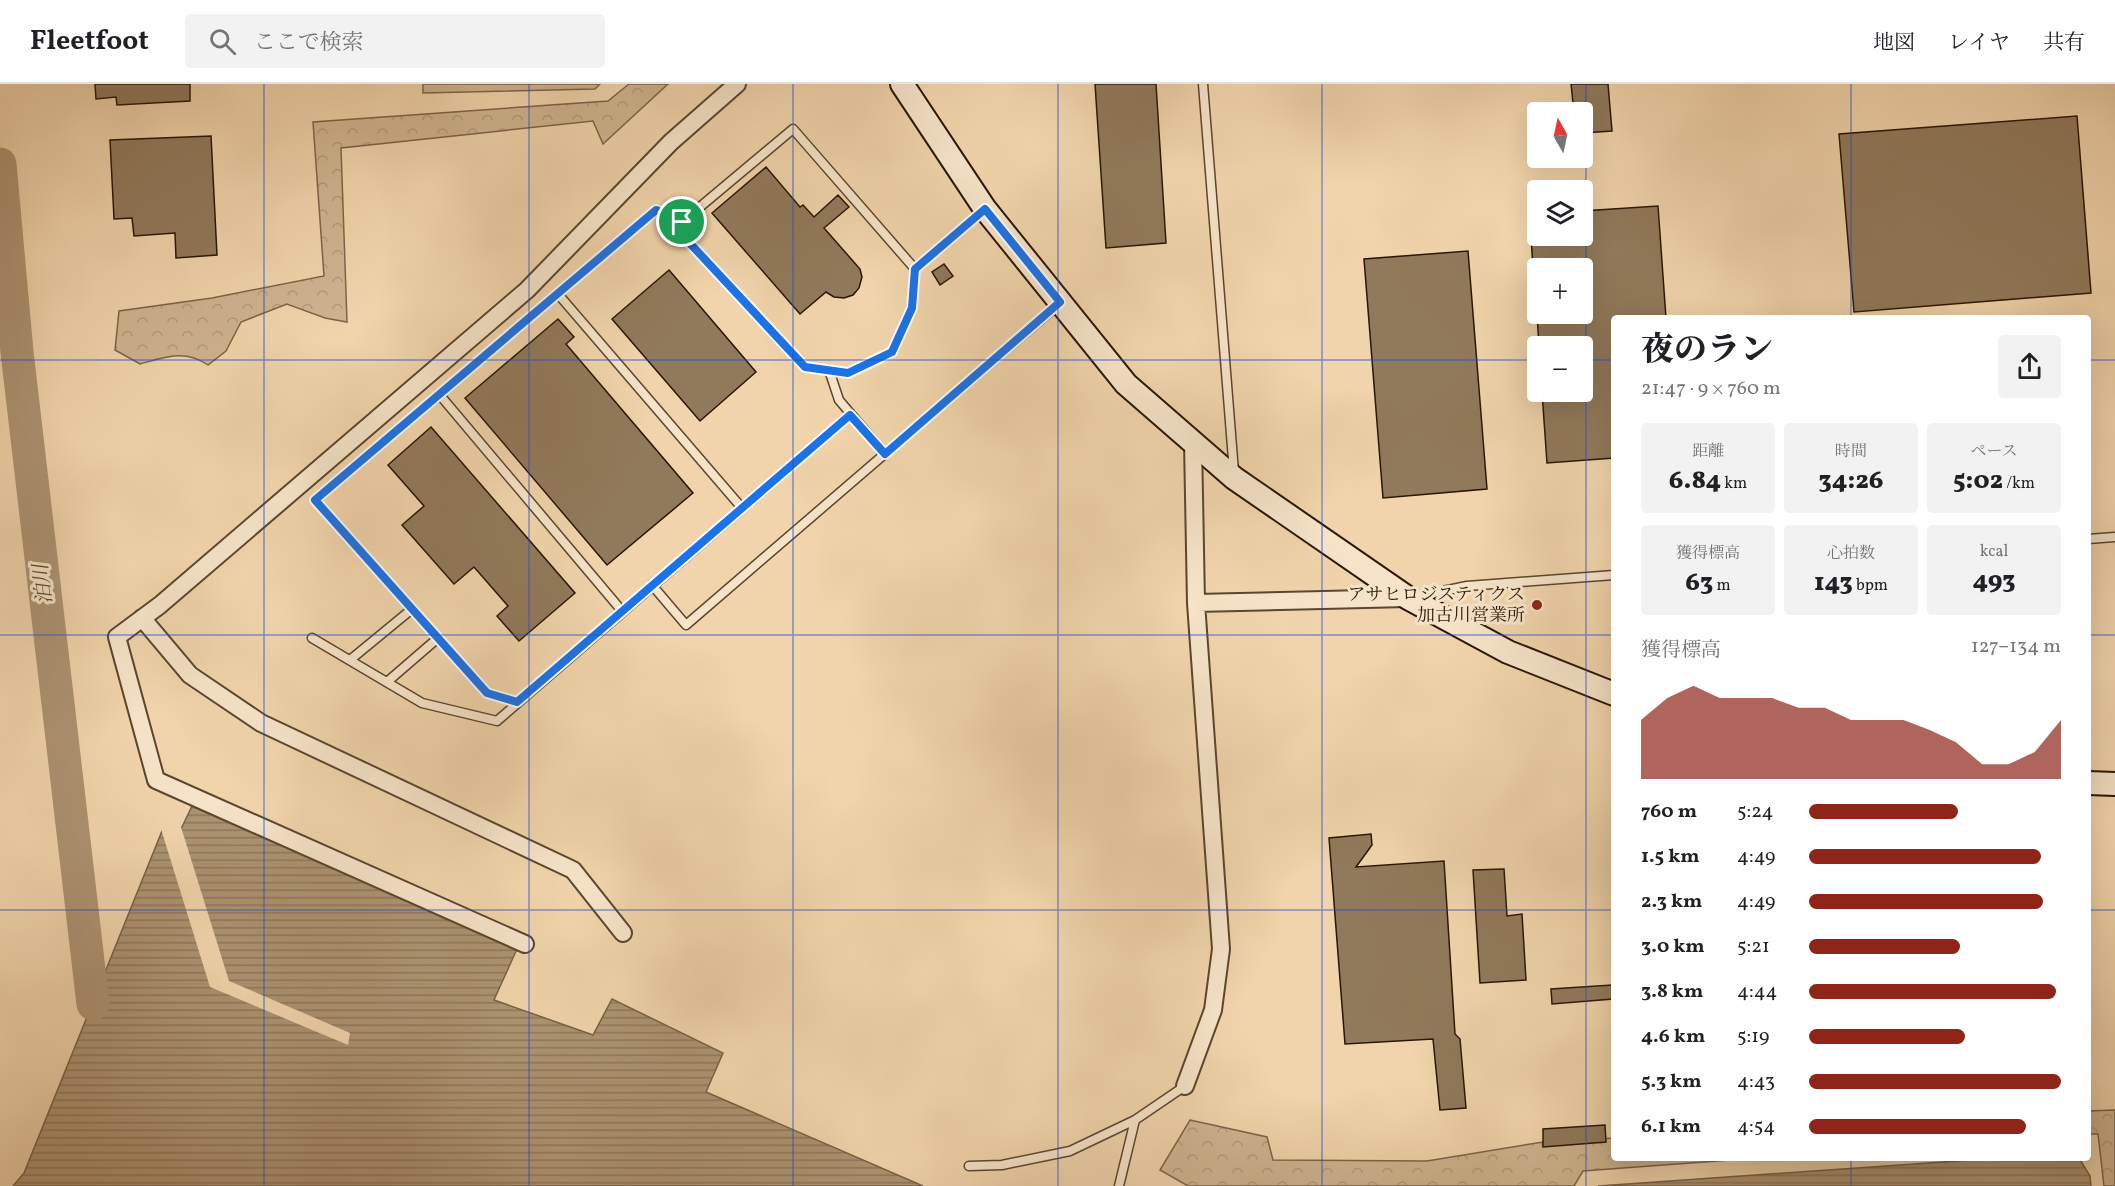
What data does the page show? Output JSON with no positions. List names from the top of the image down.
{
  "water": ["泊川"],
  "places": ["アサヒロジスティクス 加古川営業所"],
  "north": "top",
  "page": {
    "header": "Fleetfoot",
    "search": "ここで検索",
    "nav": ["地図", "レイヤ", "共有"],
    "map_buttons": ["+", "−"],
    "heading": ["夜のラン", "21:47 · 9 × 760 m"],
    "stats": [
      ["距離", "6.84 km"],
      ["時間", "34:26"],
      ["ペース", "5:02 /km"],
      ["獲得標高", "63 m"],
      ["心拍数", "143 bpm"],
      ["kcal", "493"]
    ],
    "chart": ["獲得標高", "127–134 m"],
    "list": [
      {
        "name": "760 m",
        "note": "5:24"
      },
      {
        "name": "1.5 km",
        "note": "4:49"
      },
      {
        "name": "2.3 km",
        "note": "4:49"
      },
      {
        "name": "3.0 km",
        "note": "5:21"
      },
      {
        "name": "3.8 km",
        "note": "4:44"
      },
      {
        "name": "4.6 km",
        "note": "5:19"
      },
      {
        "name": "5.3 km",
        "note": "4:43"
      },
      {
        "name": "6.1 km",
        "note": "4:54"
      }
    ]
  }
}
